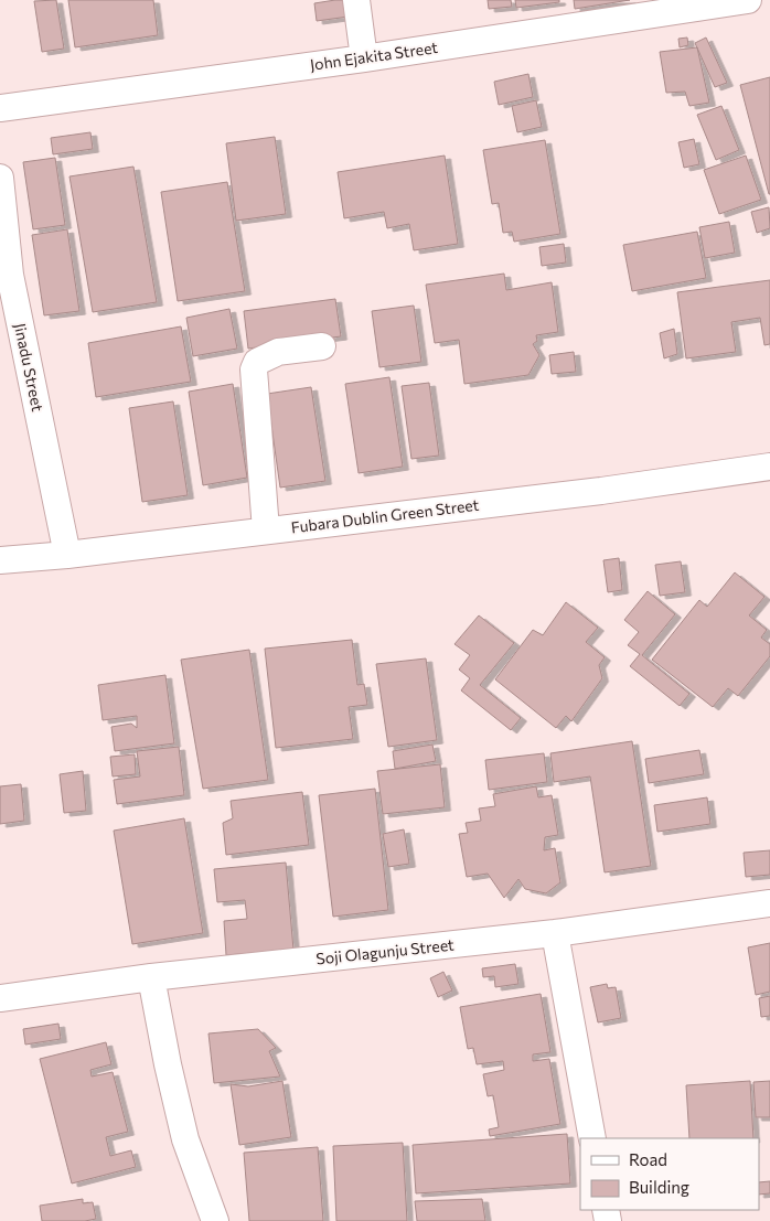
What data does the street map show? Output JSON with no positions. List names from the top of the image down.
{
  "streets": {
    "street": [
      "John Ejakita Street",
      "Jinadu Street",
      "Fubara Dublin Green Street",
      "Soji Olagunju Street"
    ]
  },
  "crossings": [
    ["Jinadu Street", "Fubara Dublin Green Street"]
  ],
  "legend": ["Road", "Building"]
}
